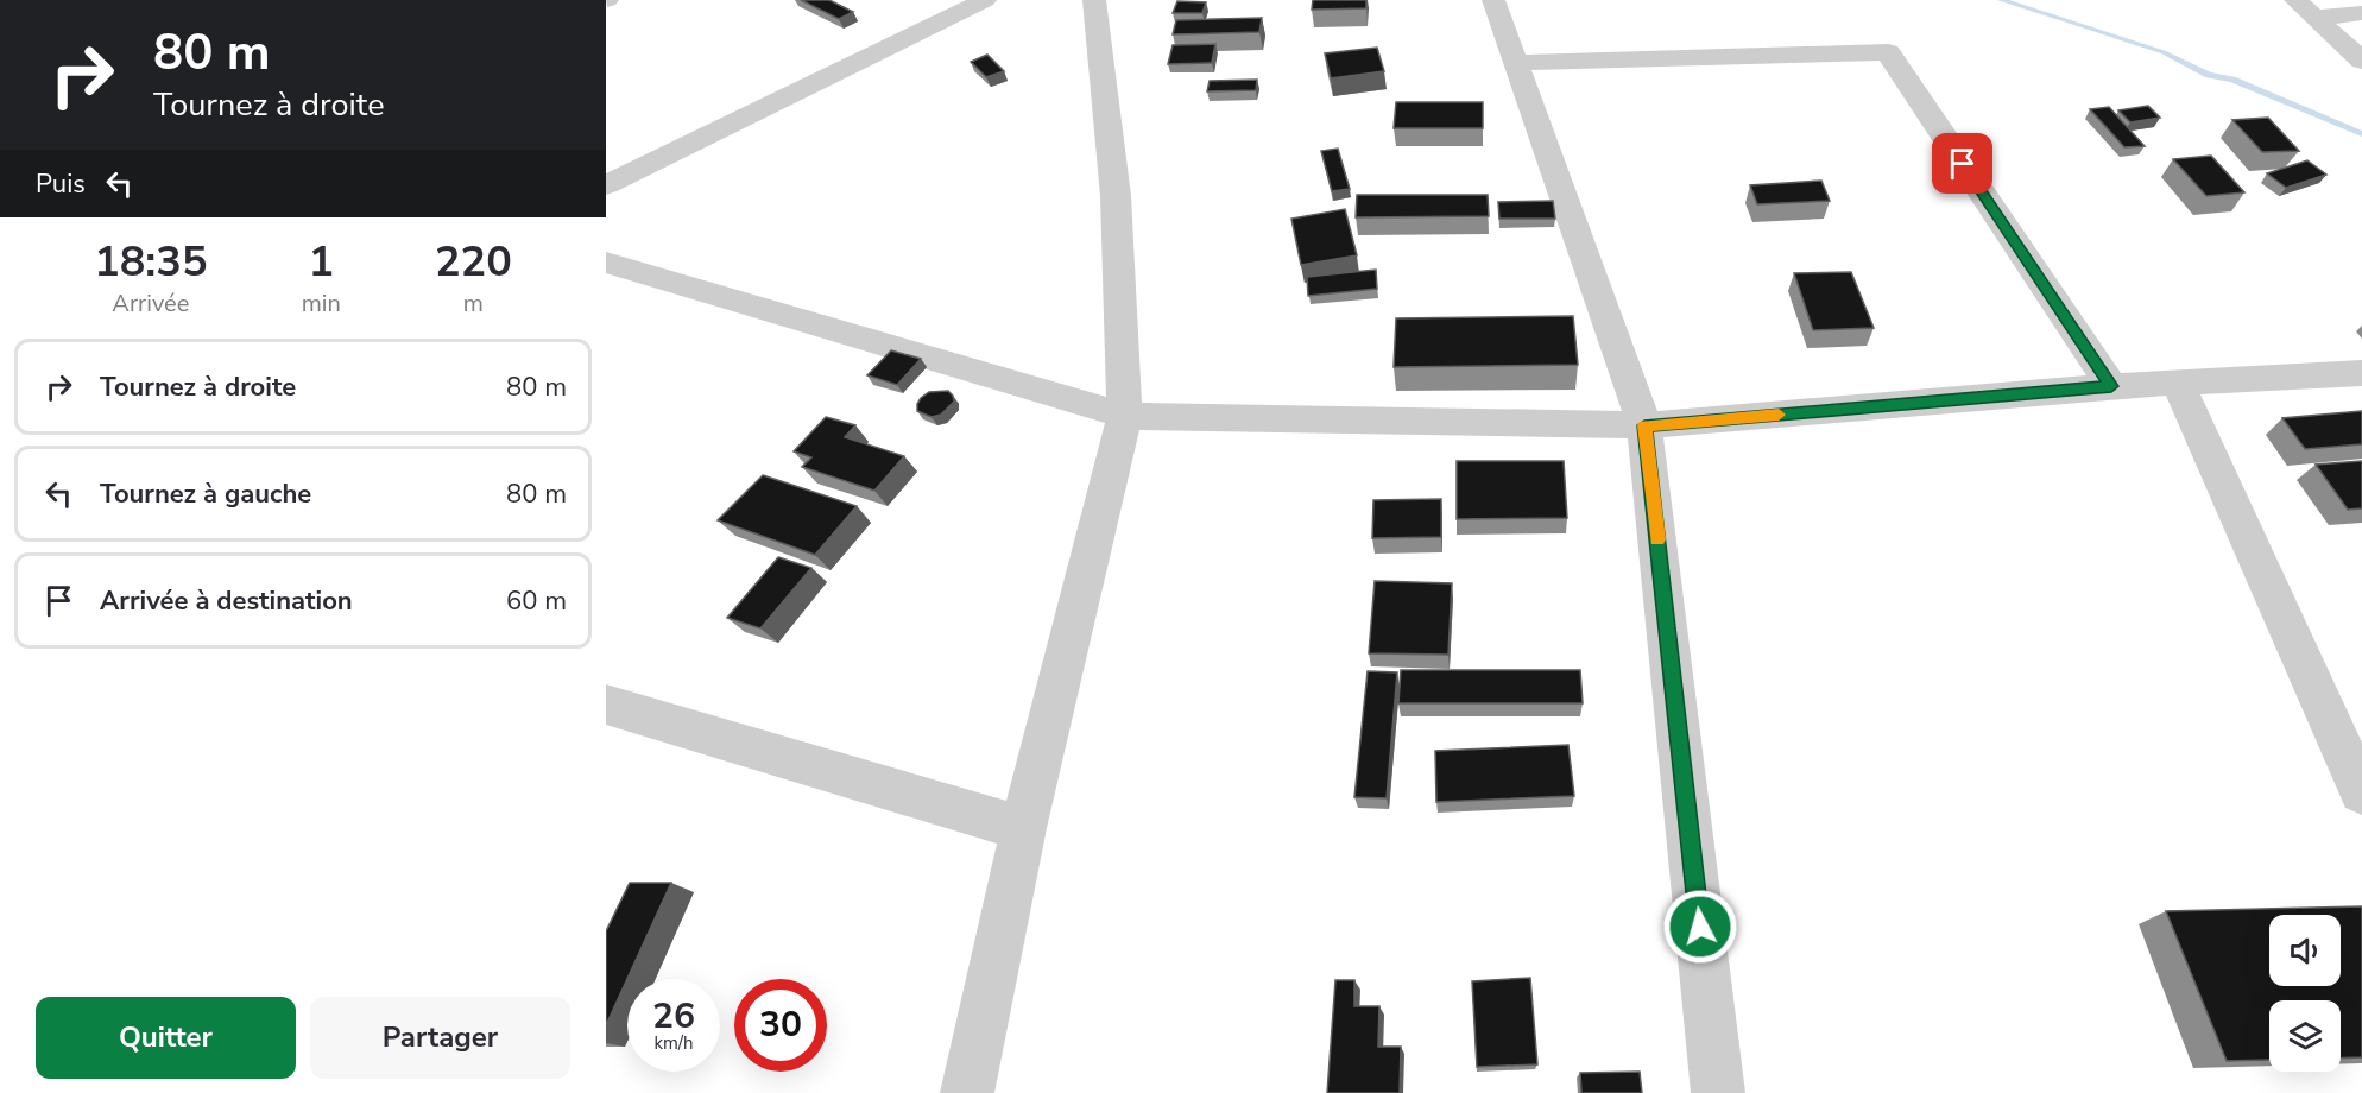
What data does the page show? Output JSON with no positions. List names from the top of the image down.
{
  "page": {
    "turn": ["80 m", "Tournez à droite"],
    "then": "Puis",
    "eta": [
      "18:35",
      "Arrivée",
      "1",
      "min",
      "220",
      "m"
    ],
    "list": [
      {
        "name": "Tournez à droite",
        "value": "80 m"
      },
      {
        "name": "Tournez à gauche",
        "value": "80 m"
      },
      {
        "name": "Arrivée à destination",
        "value": "60 m"
      }
    ],
    "speed": "26 km/h",
    "limit": "30",
    "buttons": ["Quitter", "Partager"]
  }
}
